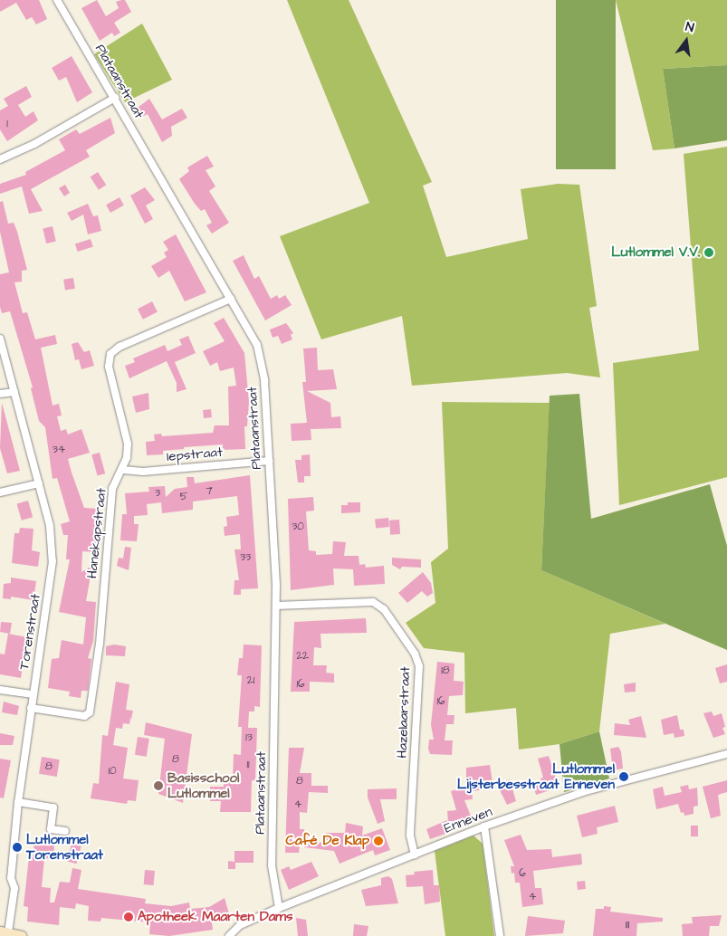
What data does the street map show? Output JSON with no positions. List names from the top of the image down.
{
  "streets": {
    "street": [
      "Plataanstraat",
      "Iepstraat",
      "Hanekapstraat",
      "Torenstraat",
      "Hazelaarstraat",
      "Enneven"
    ]
  },
  "crossings": [
    ["Plataanstraat", "Iepstraat"],
    ["Plataanstraat", "Hanekapstraat"],
    ["Plataanstraat", "Hazelaarstraat"],
    ["Plataanstraat", "Enneven"],
    ["Iepstraat", "Hanekapstraat"],
    ["Hanekapstraat", "Torenstraat"],
    ["Hazelaarstraat", "Enneven"]
  ],
  "places": [
    "Lutlommel V.V.",
    "Lutlommel Lijsterbesstraat Enneven",
    "Basisschool Lutlommel",
    "Café De Klap",
    "Lutlommel Torenstraat",
    "Apotheek Maarten Dams"
  ],
  "house_numbers": [
    "1",
    "34",
    "7",
    "3",
    "5",
    "30",
    "33",
    "22",
    "18",
    "21",
    "16",
    "16",
    "13",
    "8",
    "11",
    "8",
    "10",
    "8",
    "4",
    "6",
    "4",
    "111"
  ],
  "north": "top"
}
